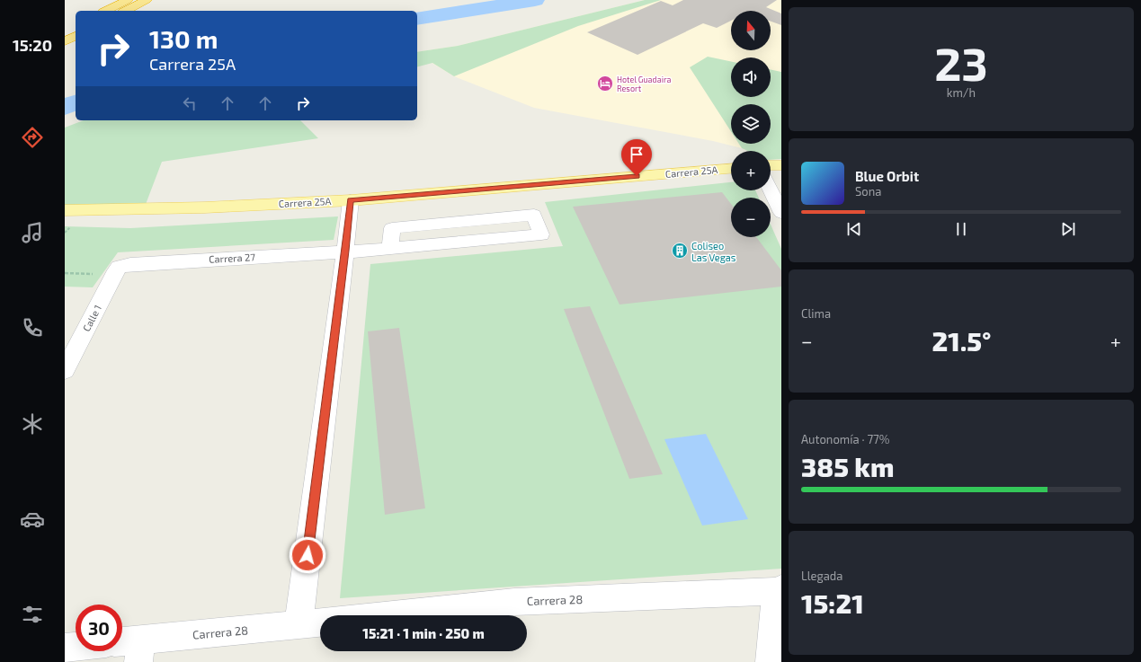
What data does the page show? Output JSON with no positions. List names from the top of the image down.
{
  "streets": {
    "main road": ["Carrera 25A"],
    "street": ["Carrera 27", "Calle 1", "Carrera 28"]
  },
  "crossings": [
    ["Carrera 27", "Calle 1"]
  ],
  "places": {
    "hotel": ["Hotel Guadaira Resort"],
    "building": ["Coliseo Las Vegas"]
  },
  "north": "top",
  "page": {
    "tabs": "15:20",
    "tile": [
      ["23", "km/h"],
      "Clima",
      ["Autonomía · 77%", "385 km"],
      ["Llegada", "15:21"]
    ],
    "map_buttons": ["+", "−"],
    "turn": ["130 m", "Carrera 25A"],
    "song": ["Blue Orbit", "Sona"],
    "heat": ["−", "21.5°", "+"],
    "limit": "30",
    "trip": "15:21 · 1 min · 250 m"
  }
}
